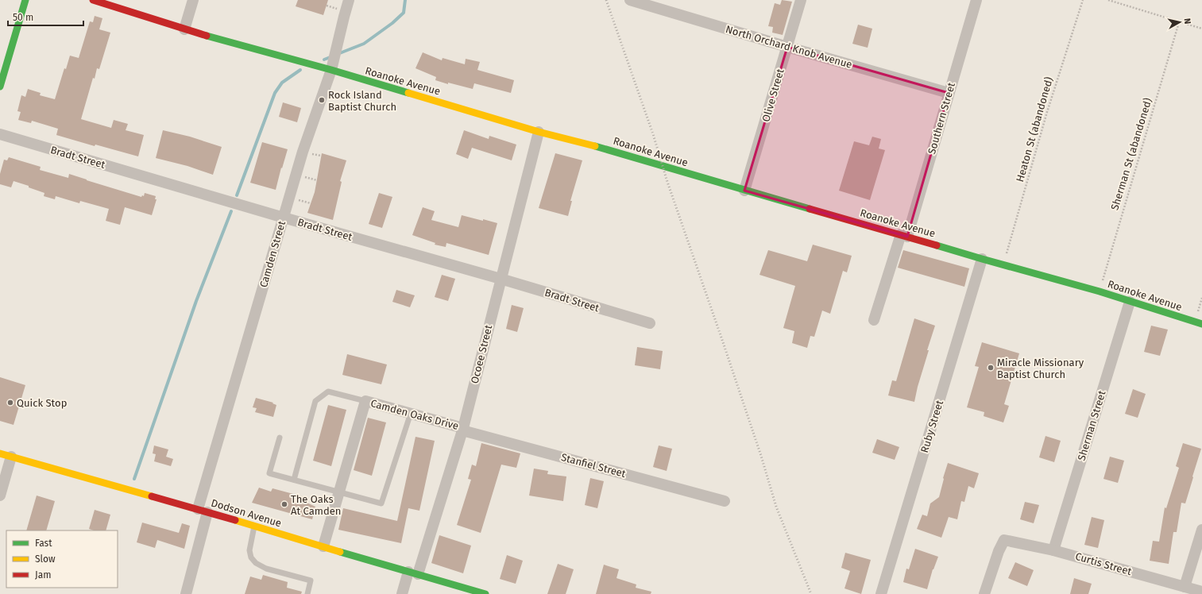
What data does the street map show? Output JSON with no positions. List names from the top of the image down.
{
  "streets": {
    "street": [
      "North Orchard Knob Avenue",
      "Roanoke Avenue",
      "Olive Street",
      "Southern Street",
      "Bradt Street",
      "Camden Street",
      "Ocoee Street",
      "Camden Oaks Drive",
      "Sherman Street",
      "Ruby Street",
      "Stanfiel Street",
      "Dodson Avenue",
      "Curtis Street"
    ],
    "path": ["Heaton St (abandoned)", "Sherman St (abandoned)"]
  },
  "crossings": [
    ["North Orchard Knob Avenue", "Olive Street"],
    ["North Orchard Knob Avenue", "Southern Street"],
    ["Roanoke Avenue", "Olive Street"],
    ["Roanoke Avenue", "Southern Street"],
    ["Roanoke Avenue", "Heaton St (abandoned)"],
    ["Roanoke Avenue", "Sherman St (abandoned)"],
    ["Roanoke Avenue", "Camden Street"],
    ["Roanoke Avenue", "Ocoee Street"],
    ["Roanoke Avenue", "Sherman Street"],
    ["Roanoke Avenue", "Ruby Street"],
    ["Bradt Street", "Camden Street"],
    ["Bradt Street", "Ocoee Street"],
    ["Camden Street", "Dodson Avenue"],
    ["Ocoee Street", "Camden Oaks Drive"],
    ["Ocoee Street", "Stanfiel Street"],
    ["Ocoee Street", "Dodson Avenue"],
    ["Camden Oaks Drive", "Stanfiel Street"],
    ["Camden Oaks Drive", "Dodson Avenue"],
    ["Sherman Street", "Curtis Street"]
  ],
  "places": [
    "Rock Island Baptist Church",
    "Miracle Missionary Baptist Church",
    "Quick Stop",
    "The Oaks At Camden"
  ],
  "legend": ["Fast", "Slow", "Jam"],
  "scale_bar": "50 m",
  "north": "right"
}
